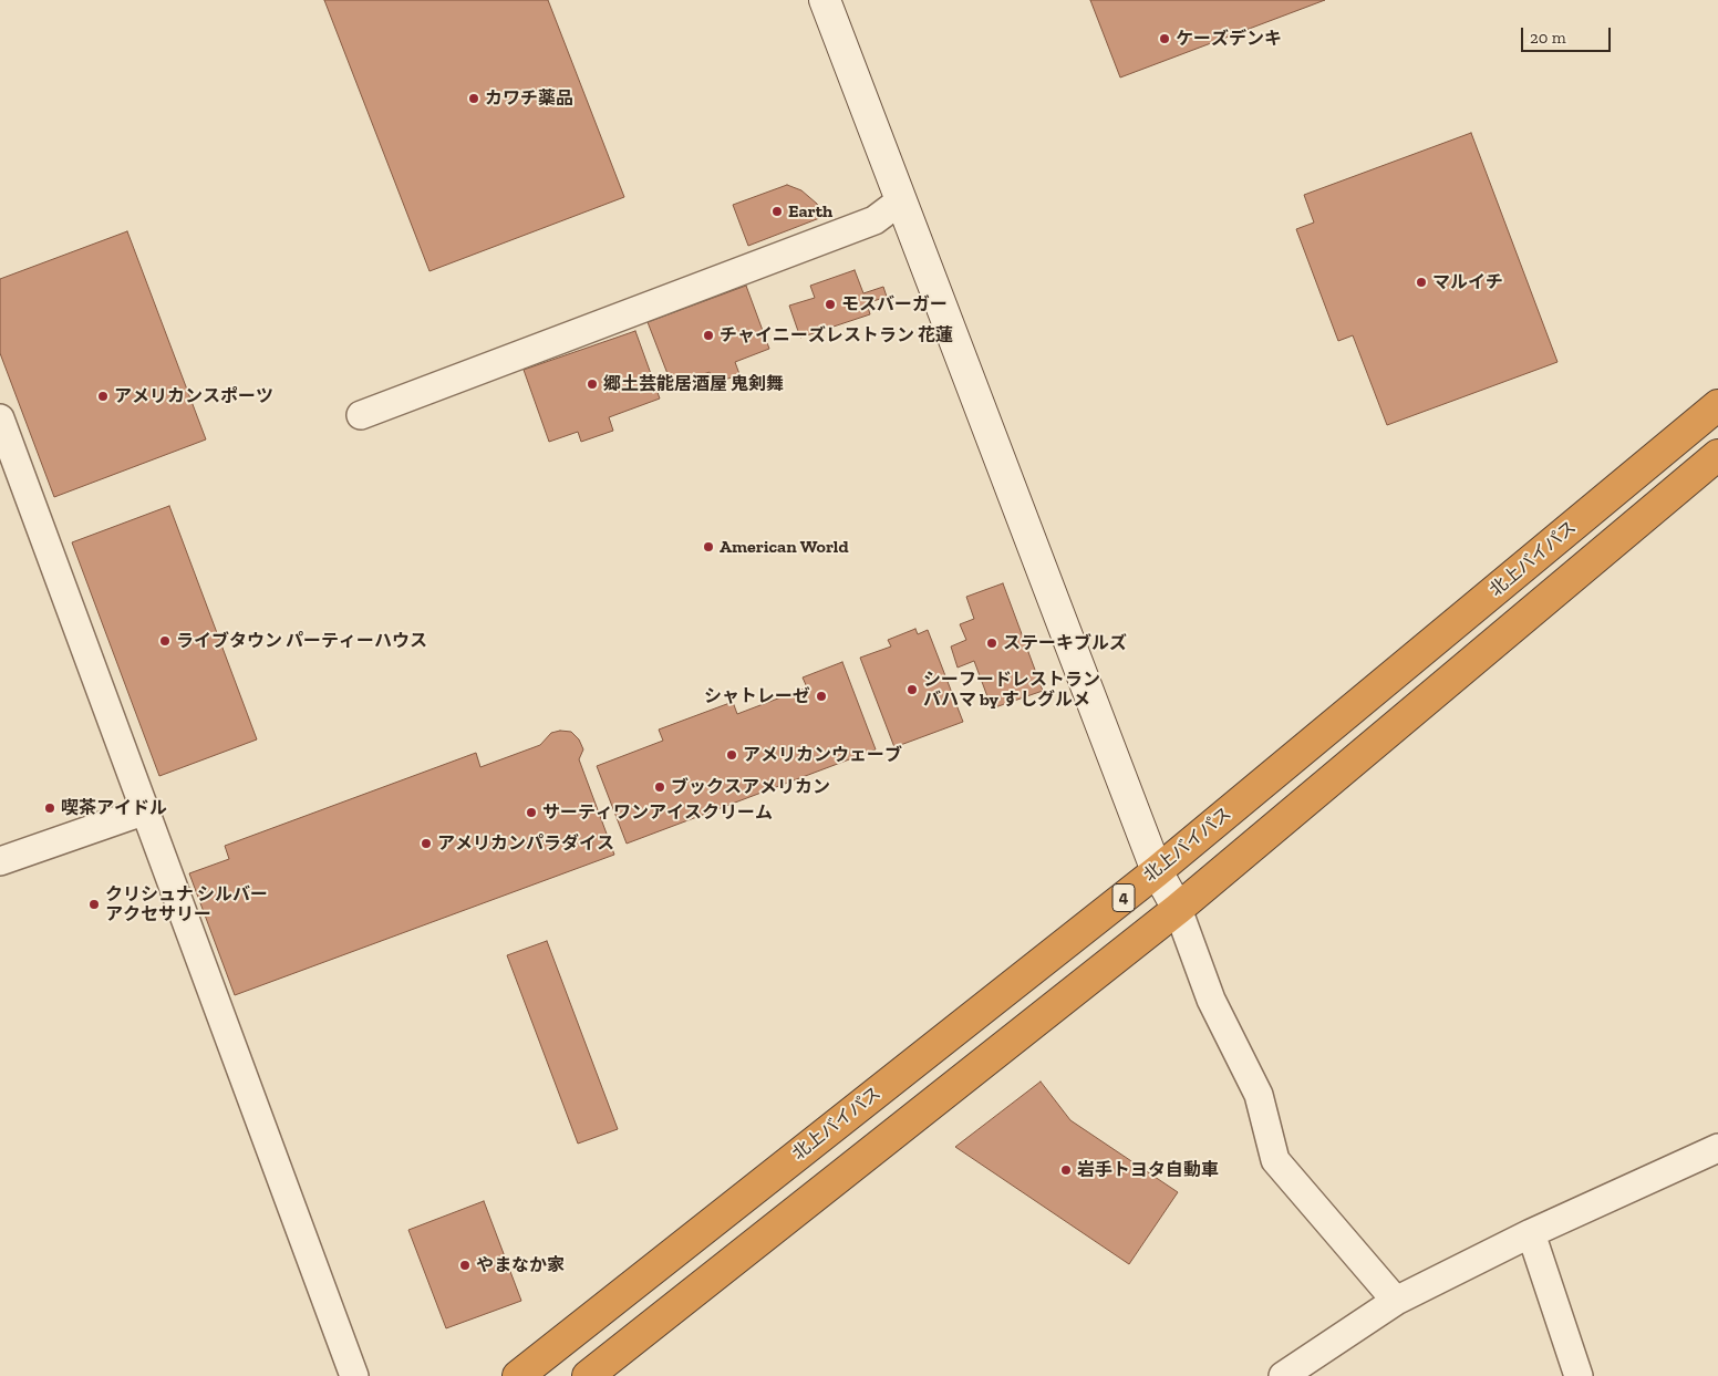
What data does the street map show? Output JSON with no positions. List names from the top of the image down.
{
  "streets": {
    "highway": ["北上バイパス", "4"]
  },
  "places": [
    "ケーズデンキ",
    "カワチ薬品",
    "Earth",
    "マルイチ",
    "モスバーガー",
    "チャイニーズレストラン 花蓮",
    "郷土芸能居酒屋 鬼剣舞",
    "アメリカンスポーツ",
    "American World",
    "ライブタウン パーティーハウス",
    "ステーキブルズ",
    "シーフードレストラン バハマ by すしグルメ",
    "シャトレーゼ",
    "アメリカンウェーブ",
    "ブックスアメリカン",
    "喫茶アイドル",
    "サーティワンアイスクリーム",
    "アメリカンパラダイス",
    "クリシュナ シルバー アクセサリー",
    "岩手トヨタ自動車",
    "やまなか家"
  ],
  "scale_bar": "20 m"
}
